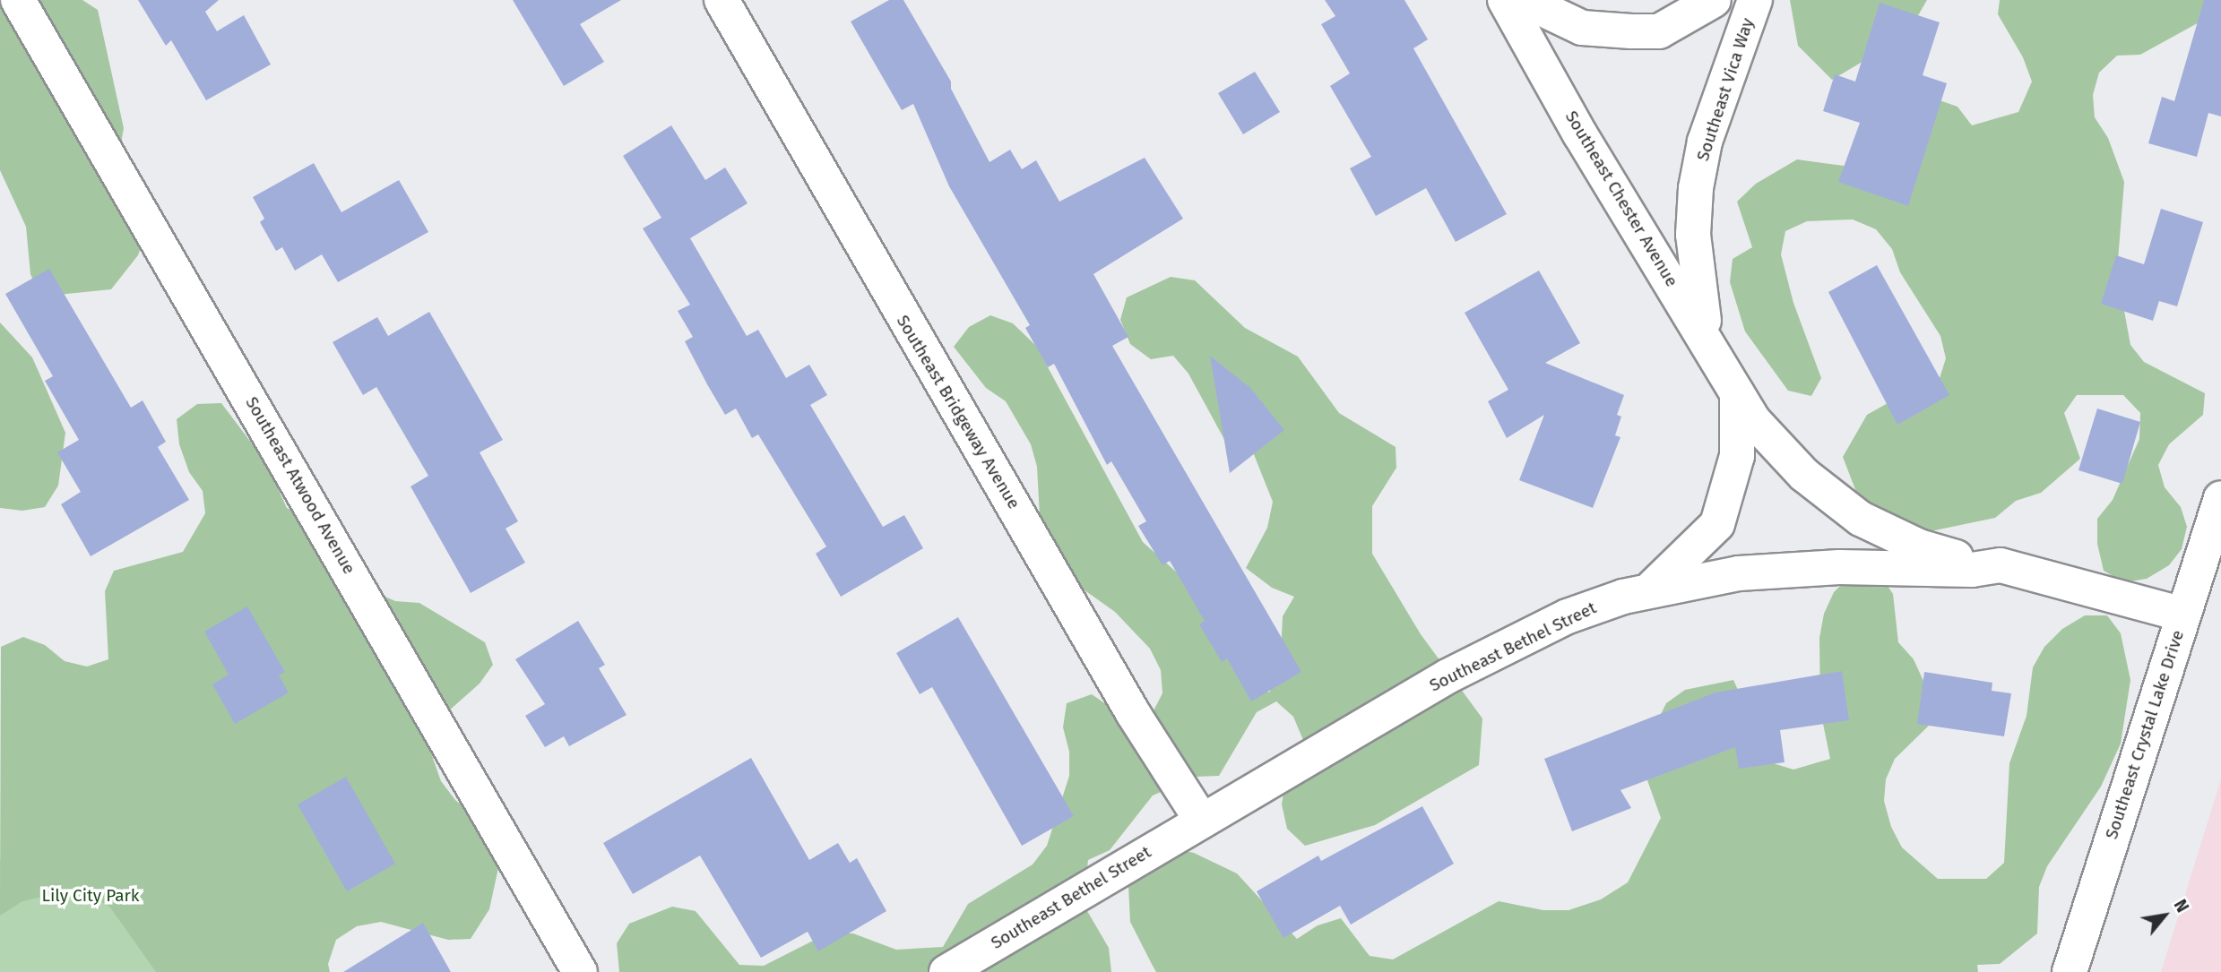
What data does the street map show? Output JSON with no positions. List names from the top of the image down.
{
  "streets": {
    "street": [
      "Southeast Vica Way",
      "Southeast Chester Avenue",
      "Southeast Bridgeway Avenue",
      "Southeast Atwood Avenue",
      "Southeast Bethel Street",
      "Southeast Crystal Lake Drive"
    ]
  },
  "crossings": [
    ["Southeast Vica Way", "Southeast Chester Avenue"],
    ["Southeast Chester Avenue", "Southeast Bethel Street"],
    ["Southeast Bridgeway Avenue", "Southeast Bethel Street"],
    ["Southeast Bethel Street", "Southeast Crystal Lake Drive"]
  ],
  "parks": ["Lily City Park"],
  "north": "top right"
}
